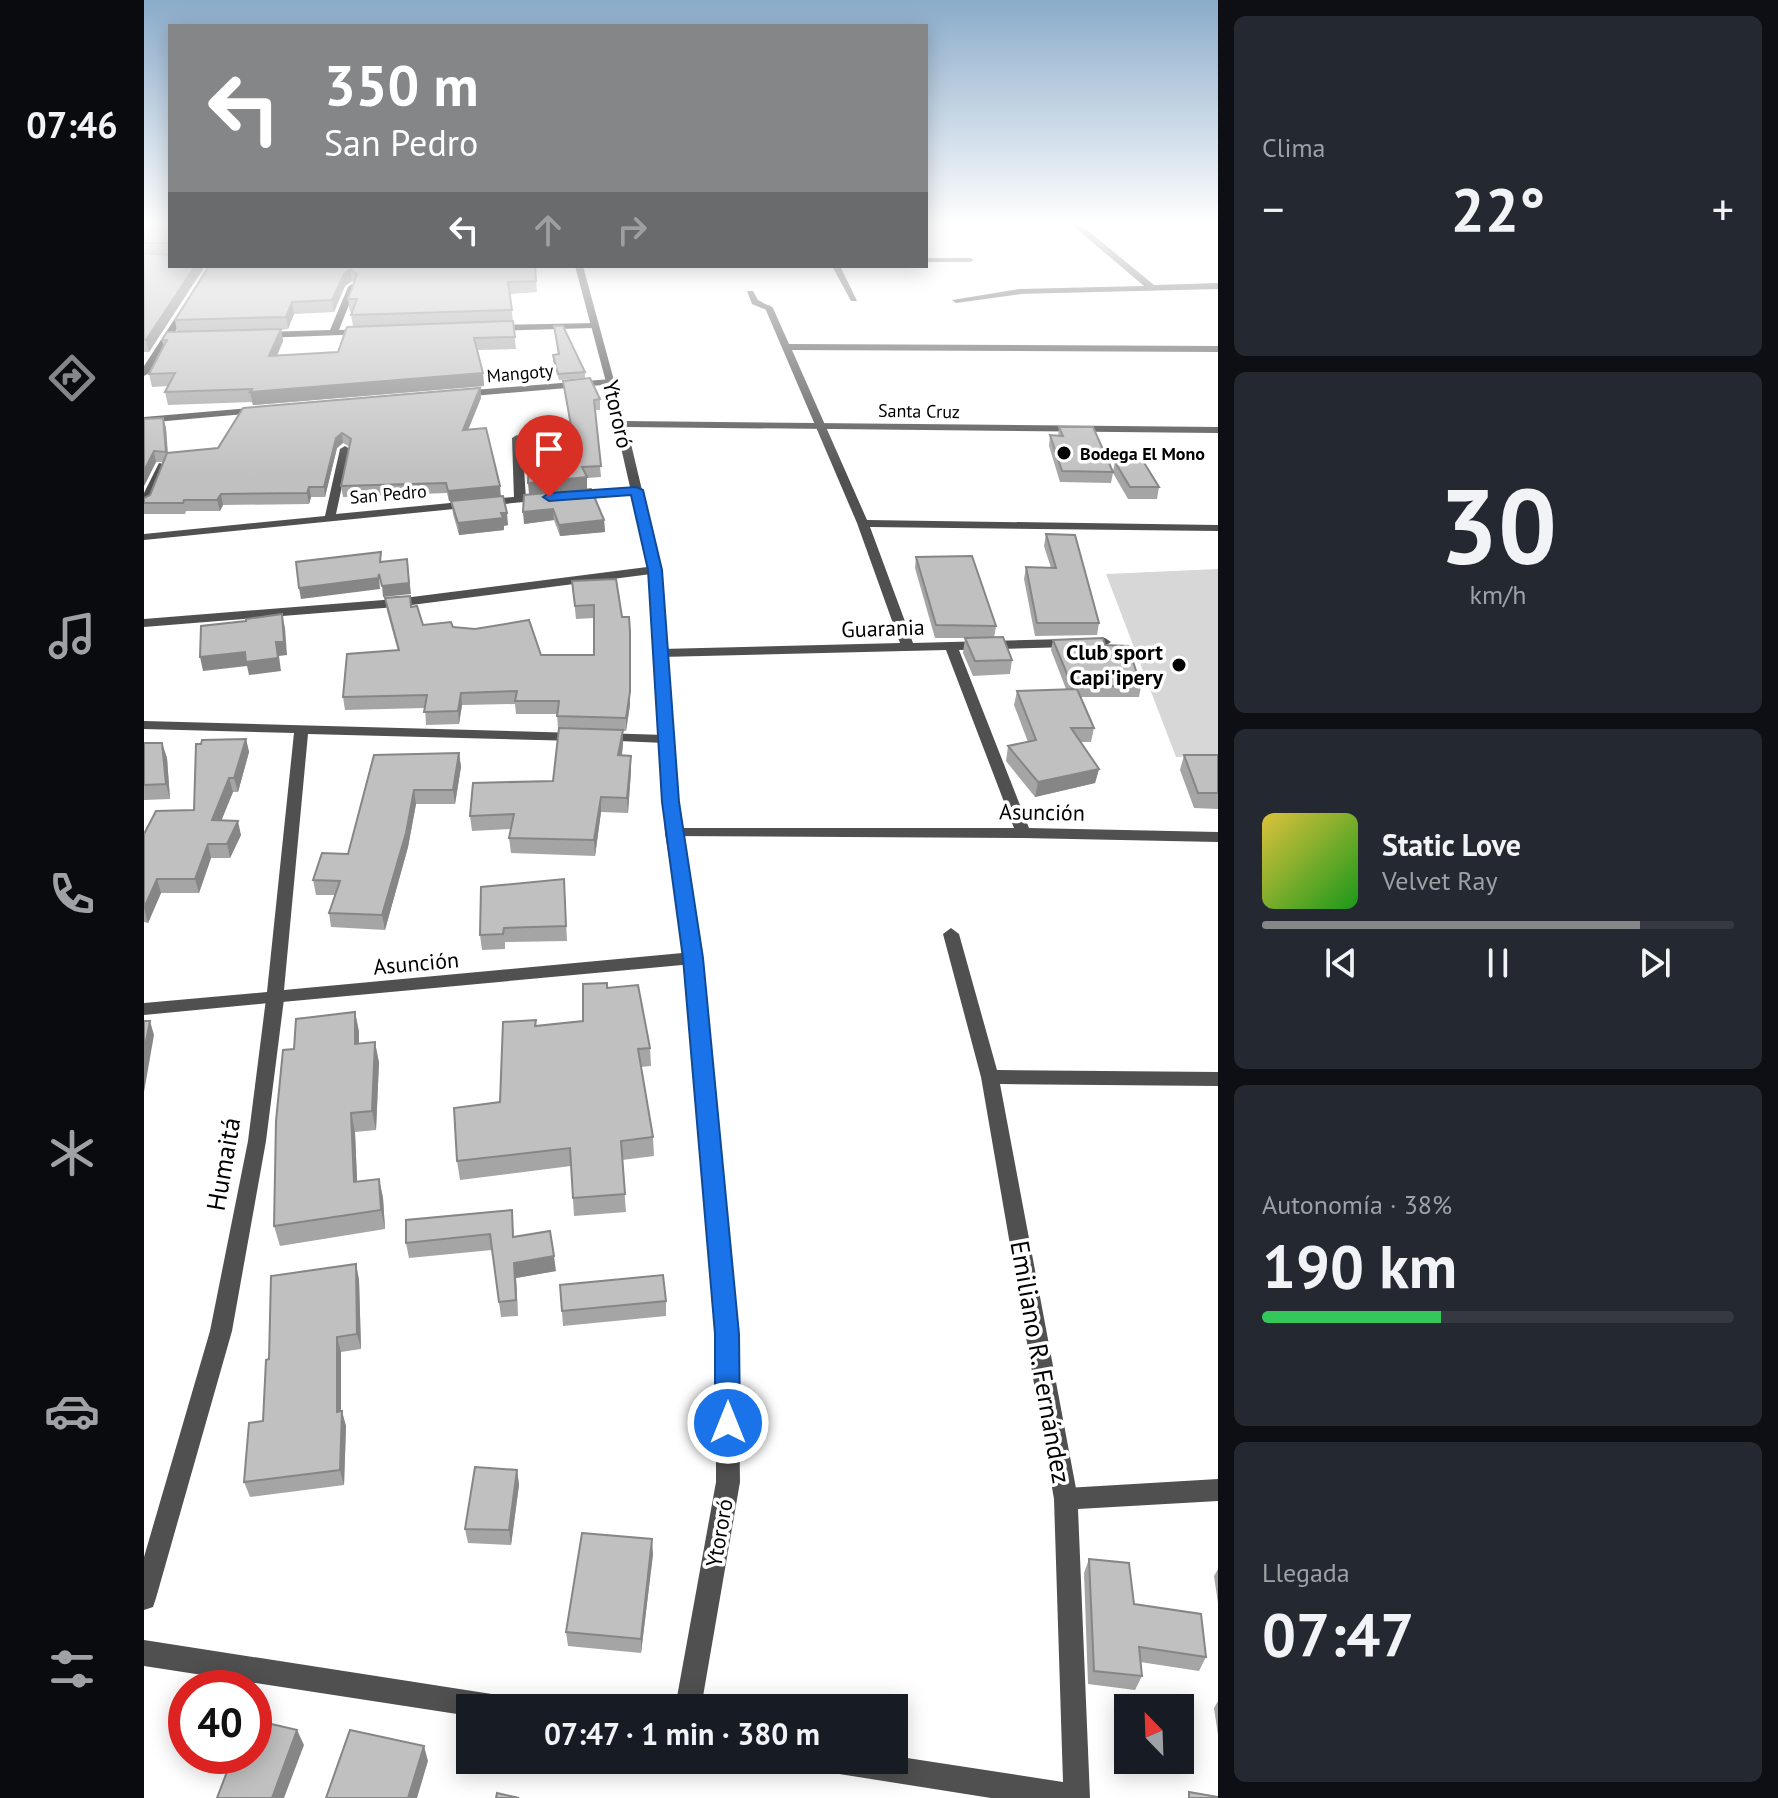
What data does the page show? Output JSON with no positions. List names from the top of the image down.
{
  "streets": {
    "street": [
      "Mangoty",
      "Santa Cruz",
      "Ytororó",
      "San Pedro",
      "Guarania",
      "Asunción",
      "Humaitá",
      "Emiliano R. Fernández"
    ]
  },
  "crossings": [
    ["Mangoty", "Ytororó"],
    ["Santa Cruz", "Ytororó"],
    ["Ytororó", "San Pedro"],
    ["Ytororó", "Guarania"],
    ["Ytororó", "Asunción"],
    ["Asunción", "Humaitá"]
  ],
  "places": ["Bodega El Mono", "Club sport Capi'ipery"],
  "north": "top left",
  "page": {
    "tabs": "07:46",
    "tile": [
      "Clima",
      ["30", "km/h"],
      ["Autonomía · 38%", "190 km"],
      ["Llegada", "07:47"]
    ],
    "turn": ["350 m", "San Pedro"],
    "heat": ["−", "22°", "+"],
    "song": ["Static Love", "Velvet Ray"],
    "limit": "40",
    "trip": "07:47 · 1 min · 380 m"
  }
}
